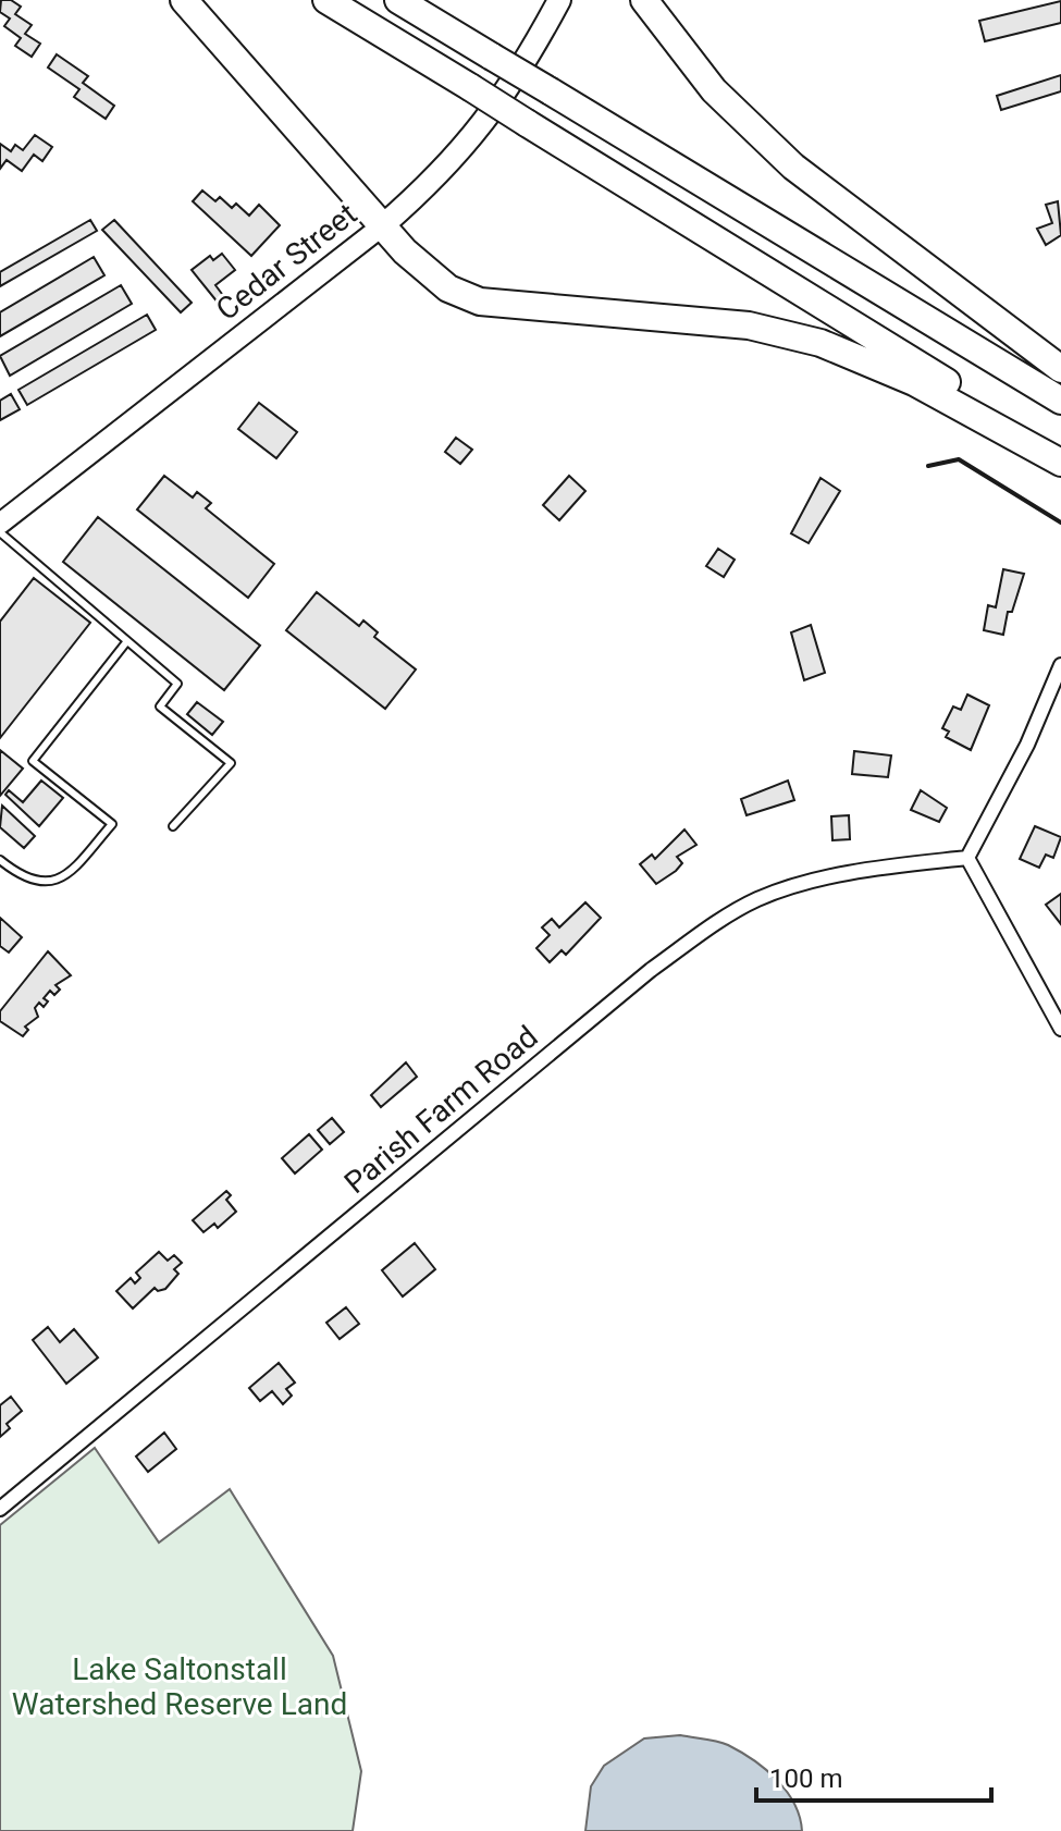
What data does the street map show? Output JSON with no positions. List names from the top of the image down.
{
  "streets": {
    "main road": ["Cedar Street"],
    "street": ["Parish Farm Road"]
  },
  "parks": ["Lake Saltonstall Watershed Reserve Land"],
  "scale_bar": "100 m"
}
